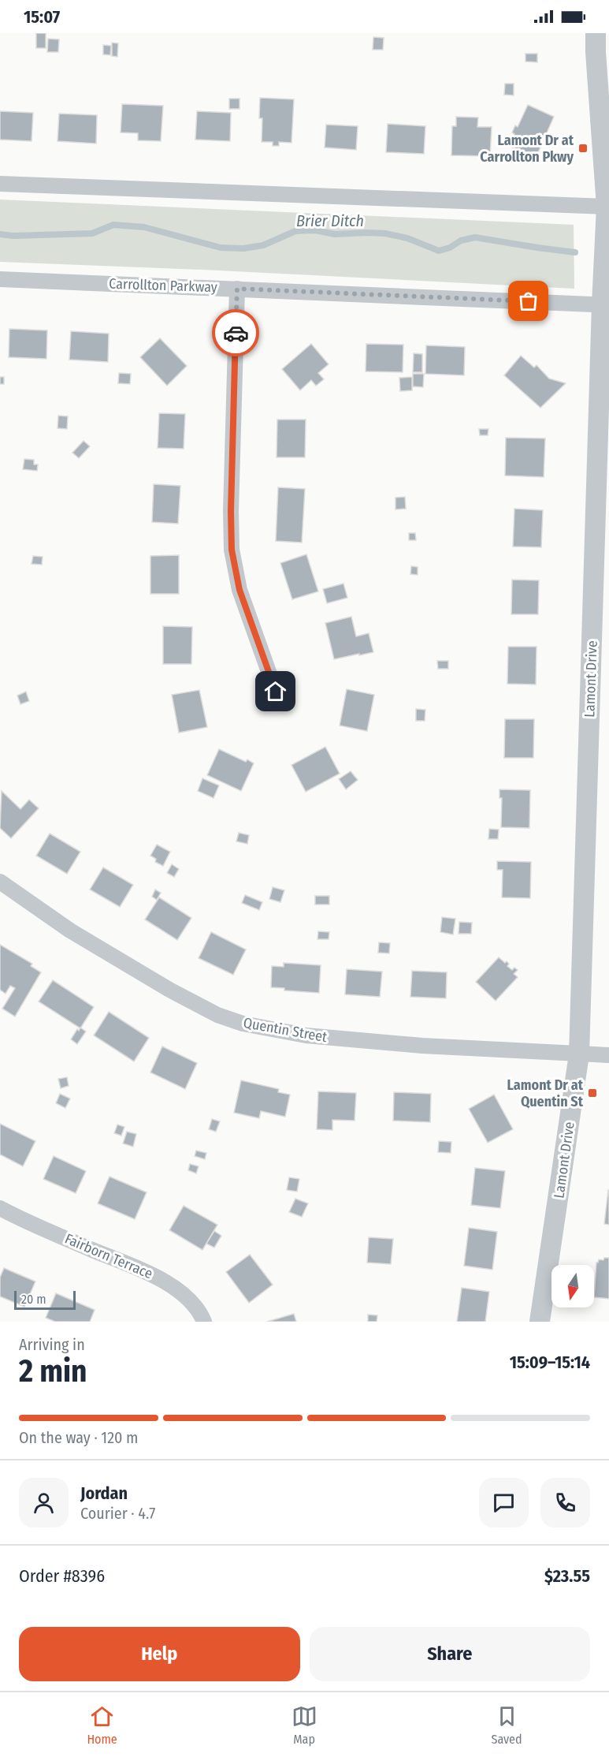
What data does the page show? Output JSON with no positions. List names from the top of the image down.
{
  "streets": {
    "street": [
      "Carrollton Parkway",
      "Lamont Drive",
      "Quentin Street",
      "Fairborn Terrace"
    ]
  },
  "crossings": [
    ["Carrollton Parkway", "Lamont Drive"],
    ["Lamont Drive", "Quentin Street"]
  ],
  "water": ["Brier Ditch"],
  "places": {
    "transit": ["Lamont Dr at Carrollton Pkwy", "Lamont Dr at Quentin St"]
  },
  "scale_bar": "20 m",
  "north": "bottom",
  "page": {
    "status": "15:07",
    "scale": "20 m",
    "heading": ["2 min", "Arriving in", "15:09–15:14"],
    "panel": [
      "Jordan",
      "Courier · 4.7",
      "Order #8396",
      "$23.55"
    ],
    "bar": "On the way · 120 m",
    "buttons": ["Help", "Share"],
    "tabs": ["Home", "Map", "Saved"]
  }
}
